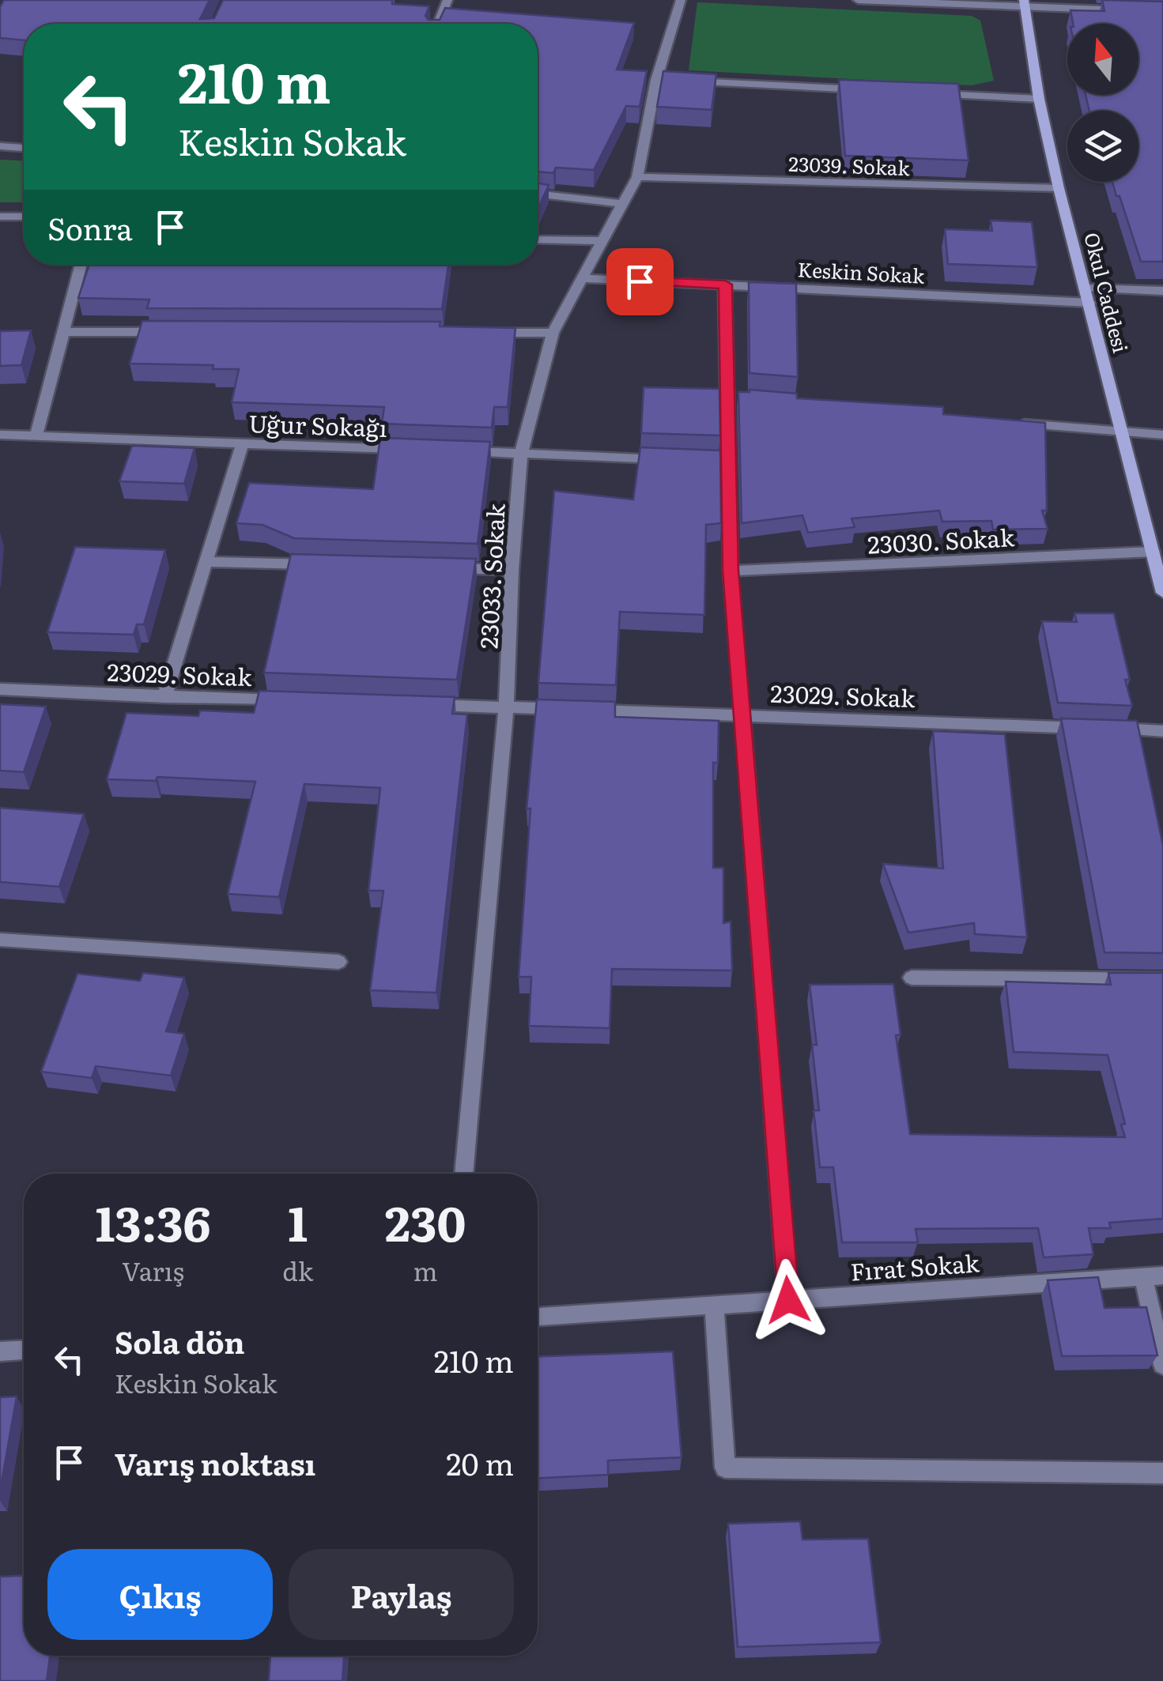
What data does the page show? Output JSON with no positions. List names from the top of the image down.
{
  "streets": {
    "main road": ["Okul Caddesi"],
    "street": [
      "23039. Sokak",
      "Keskin Sokak",
      "Uğur Sokağı",
      "23030. Sokak",
      "23033. Sokak",
      "23029. Sokak",
      "Fırat Sokak"
    ]
  },
  "crossings": [
    ["23039. Sokak", "Okul Caddesi"],
    ["23039. Sokak", "23033. Sokak"],
    ["Keskin Sokak", "Okul Caddesi"],
    ["Keskin Sokak", "23033. Sokak"],
    ["Okul Caddesi", "23030. Sokak"],
    ["23033. Sokak", "23029. Sokak"]
  ],
  "north": "top",
  "page": {
    "turn": ["210 m", "Keskin Sokak"],
    "then": "Sonra",
    "eta": [
      "13:36",
      "Varış",
      "1",
      "dk",
      "230",
      "m"
    ],
    "list": [
      {
        "name": "Sola dön",
        "note": "Keskin Sokak",
        "value": "210 m"
      },
      {
        "name": "Varış noktası",
        "value": "20 m"
      }
    ],
    "buttons": ["Çıkış", "Paylaş"]
  }
}
